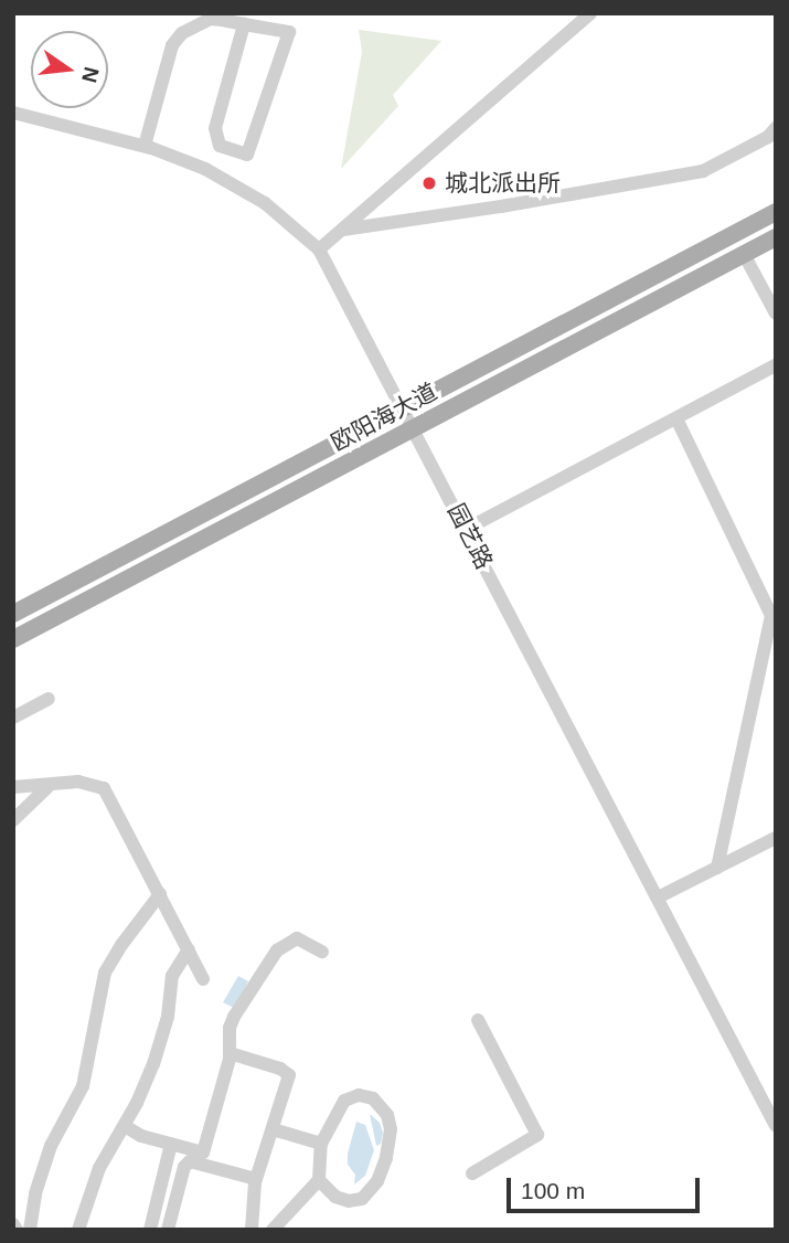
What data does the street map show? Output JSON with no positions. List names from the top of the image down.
{
  "streets": {
    "main road": ["欧阳海大道"],
    "street": ["园艺路"]
  },
  "crossings": [
    ["欧阳海大道", "园艺路"]
  ],
  "places": ["城北派出所"],
  "scale_bar": "100 m",
  "north": "right"
}
